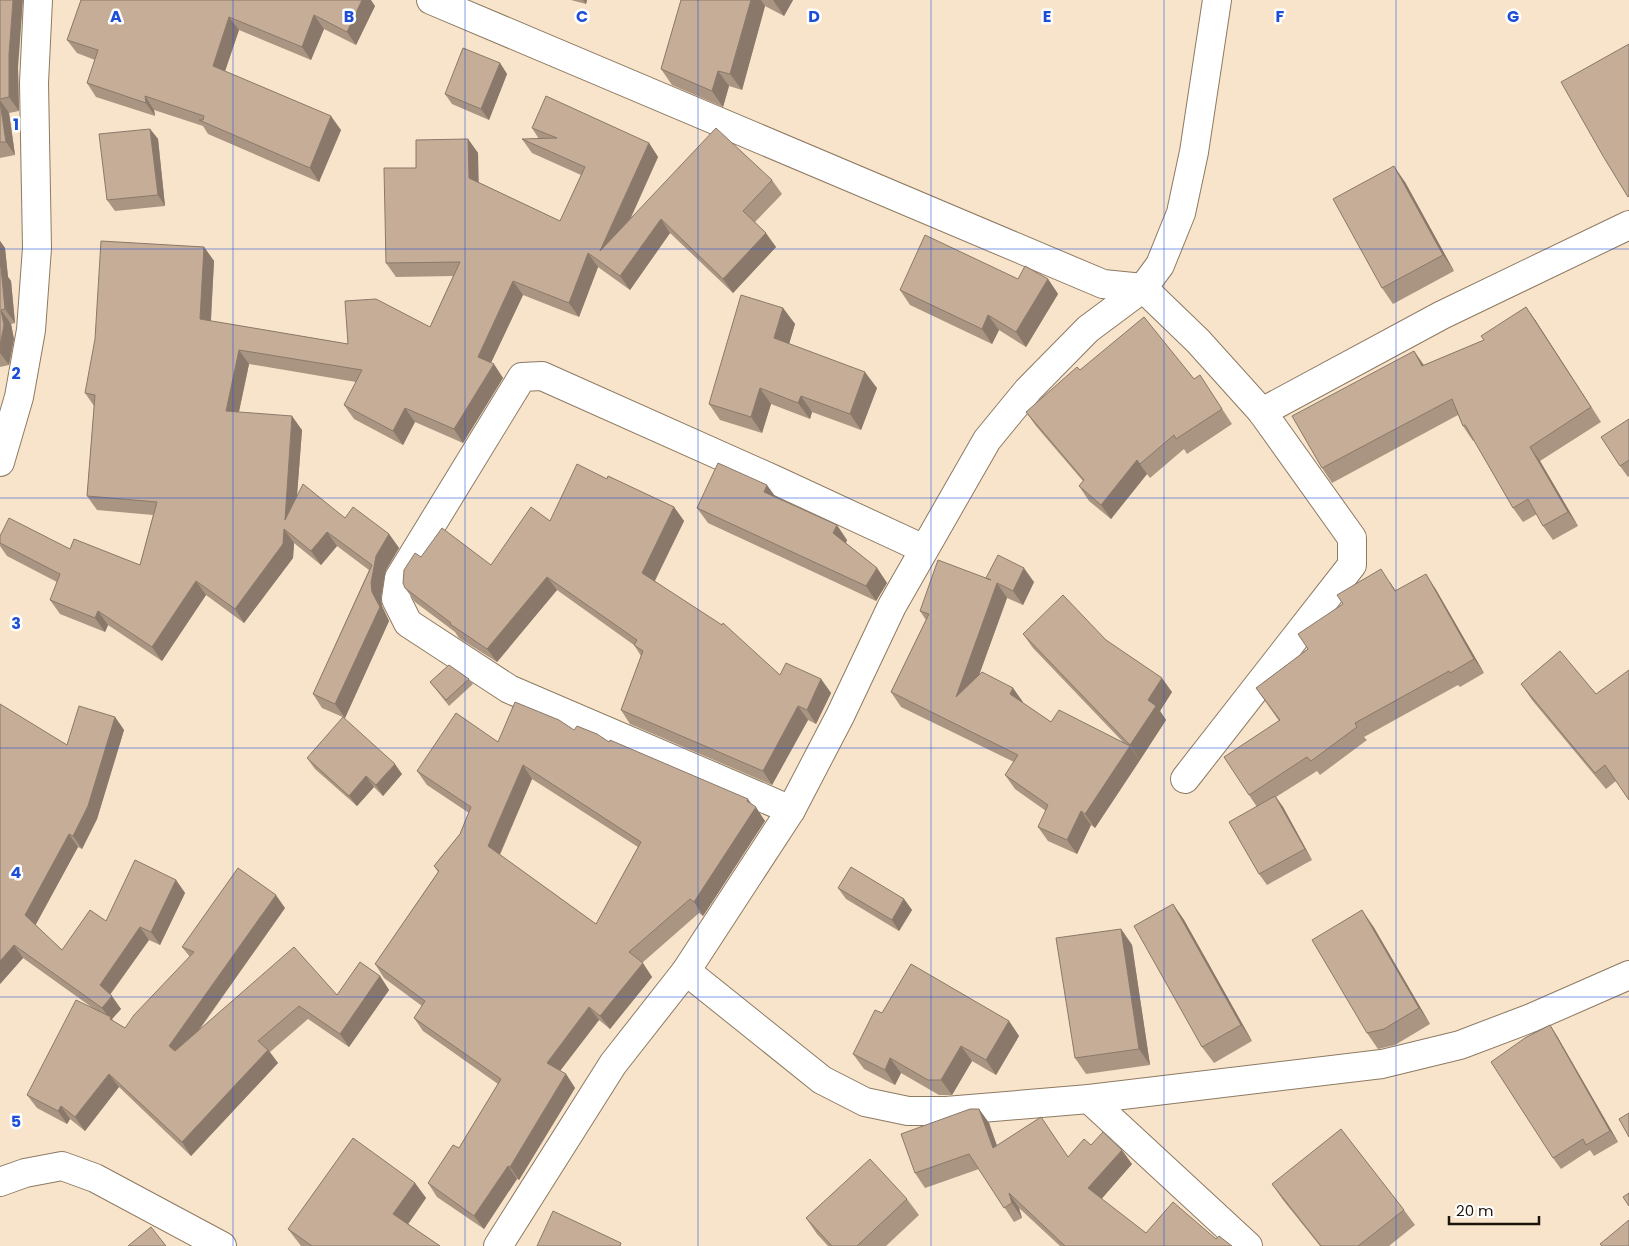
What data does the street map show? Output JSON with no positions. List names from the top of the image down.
{
  "scale_bar": "20 m",
  "grid": {
    "columns": [
      "A",
      "B",
      "C",
      "D",
      "E",
      "F",
      "G"
    ],
    "rows": [
      "1",
      "2",
      "3",
      "4",
      "5"
    ]
  }
}
